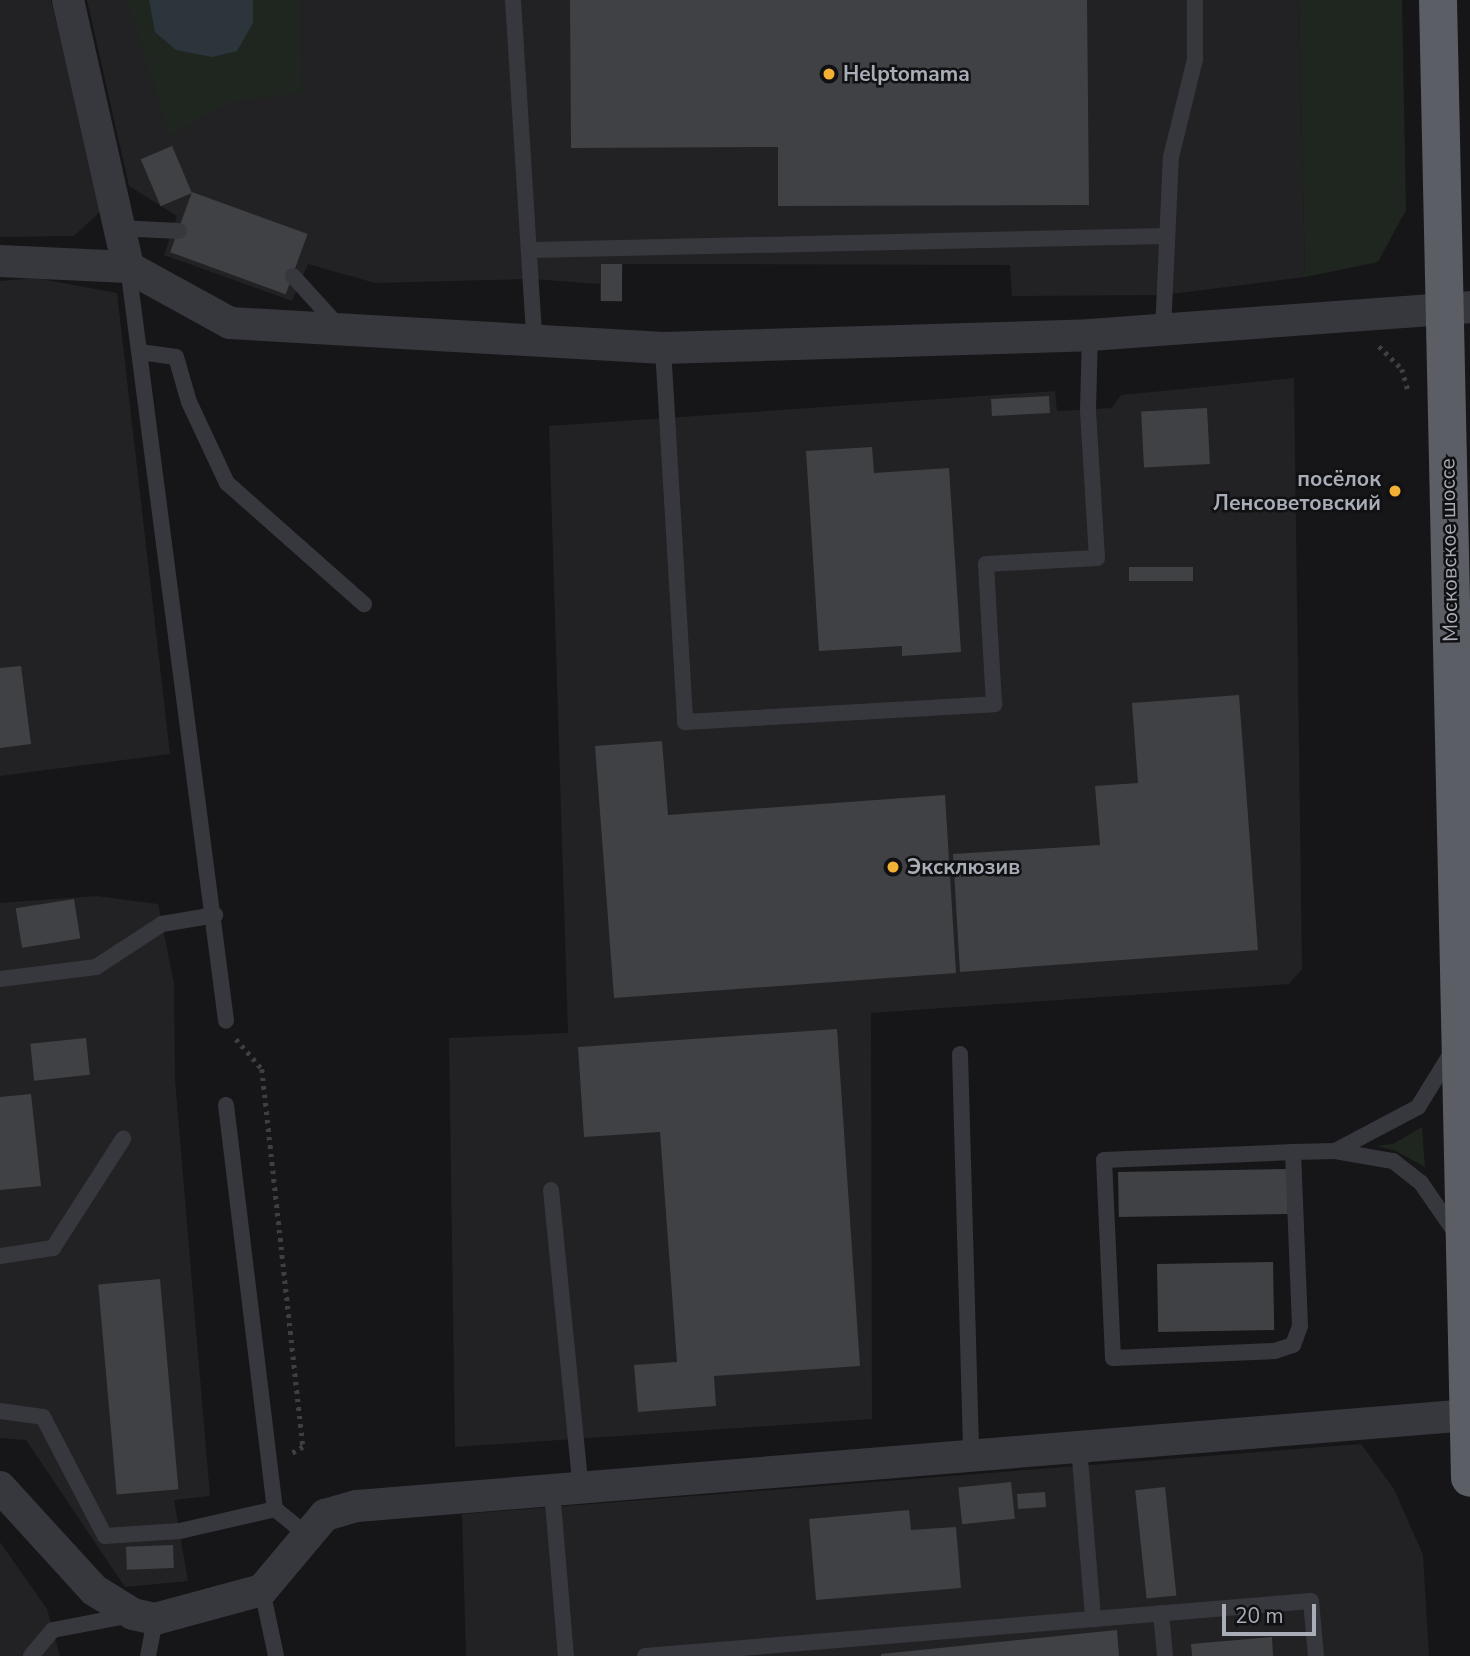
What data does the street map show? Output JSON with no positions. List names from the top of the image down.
{
  "streets": {
    "highway": ["Московское шоссе"]
  },
  "places": ["Helptomama", "посёлок Ленсоветовский", "Эксклюзив"],
  "scale_bar": "20 m"
}
